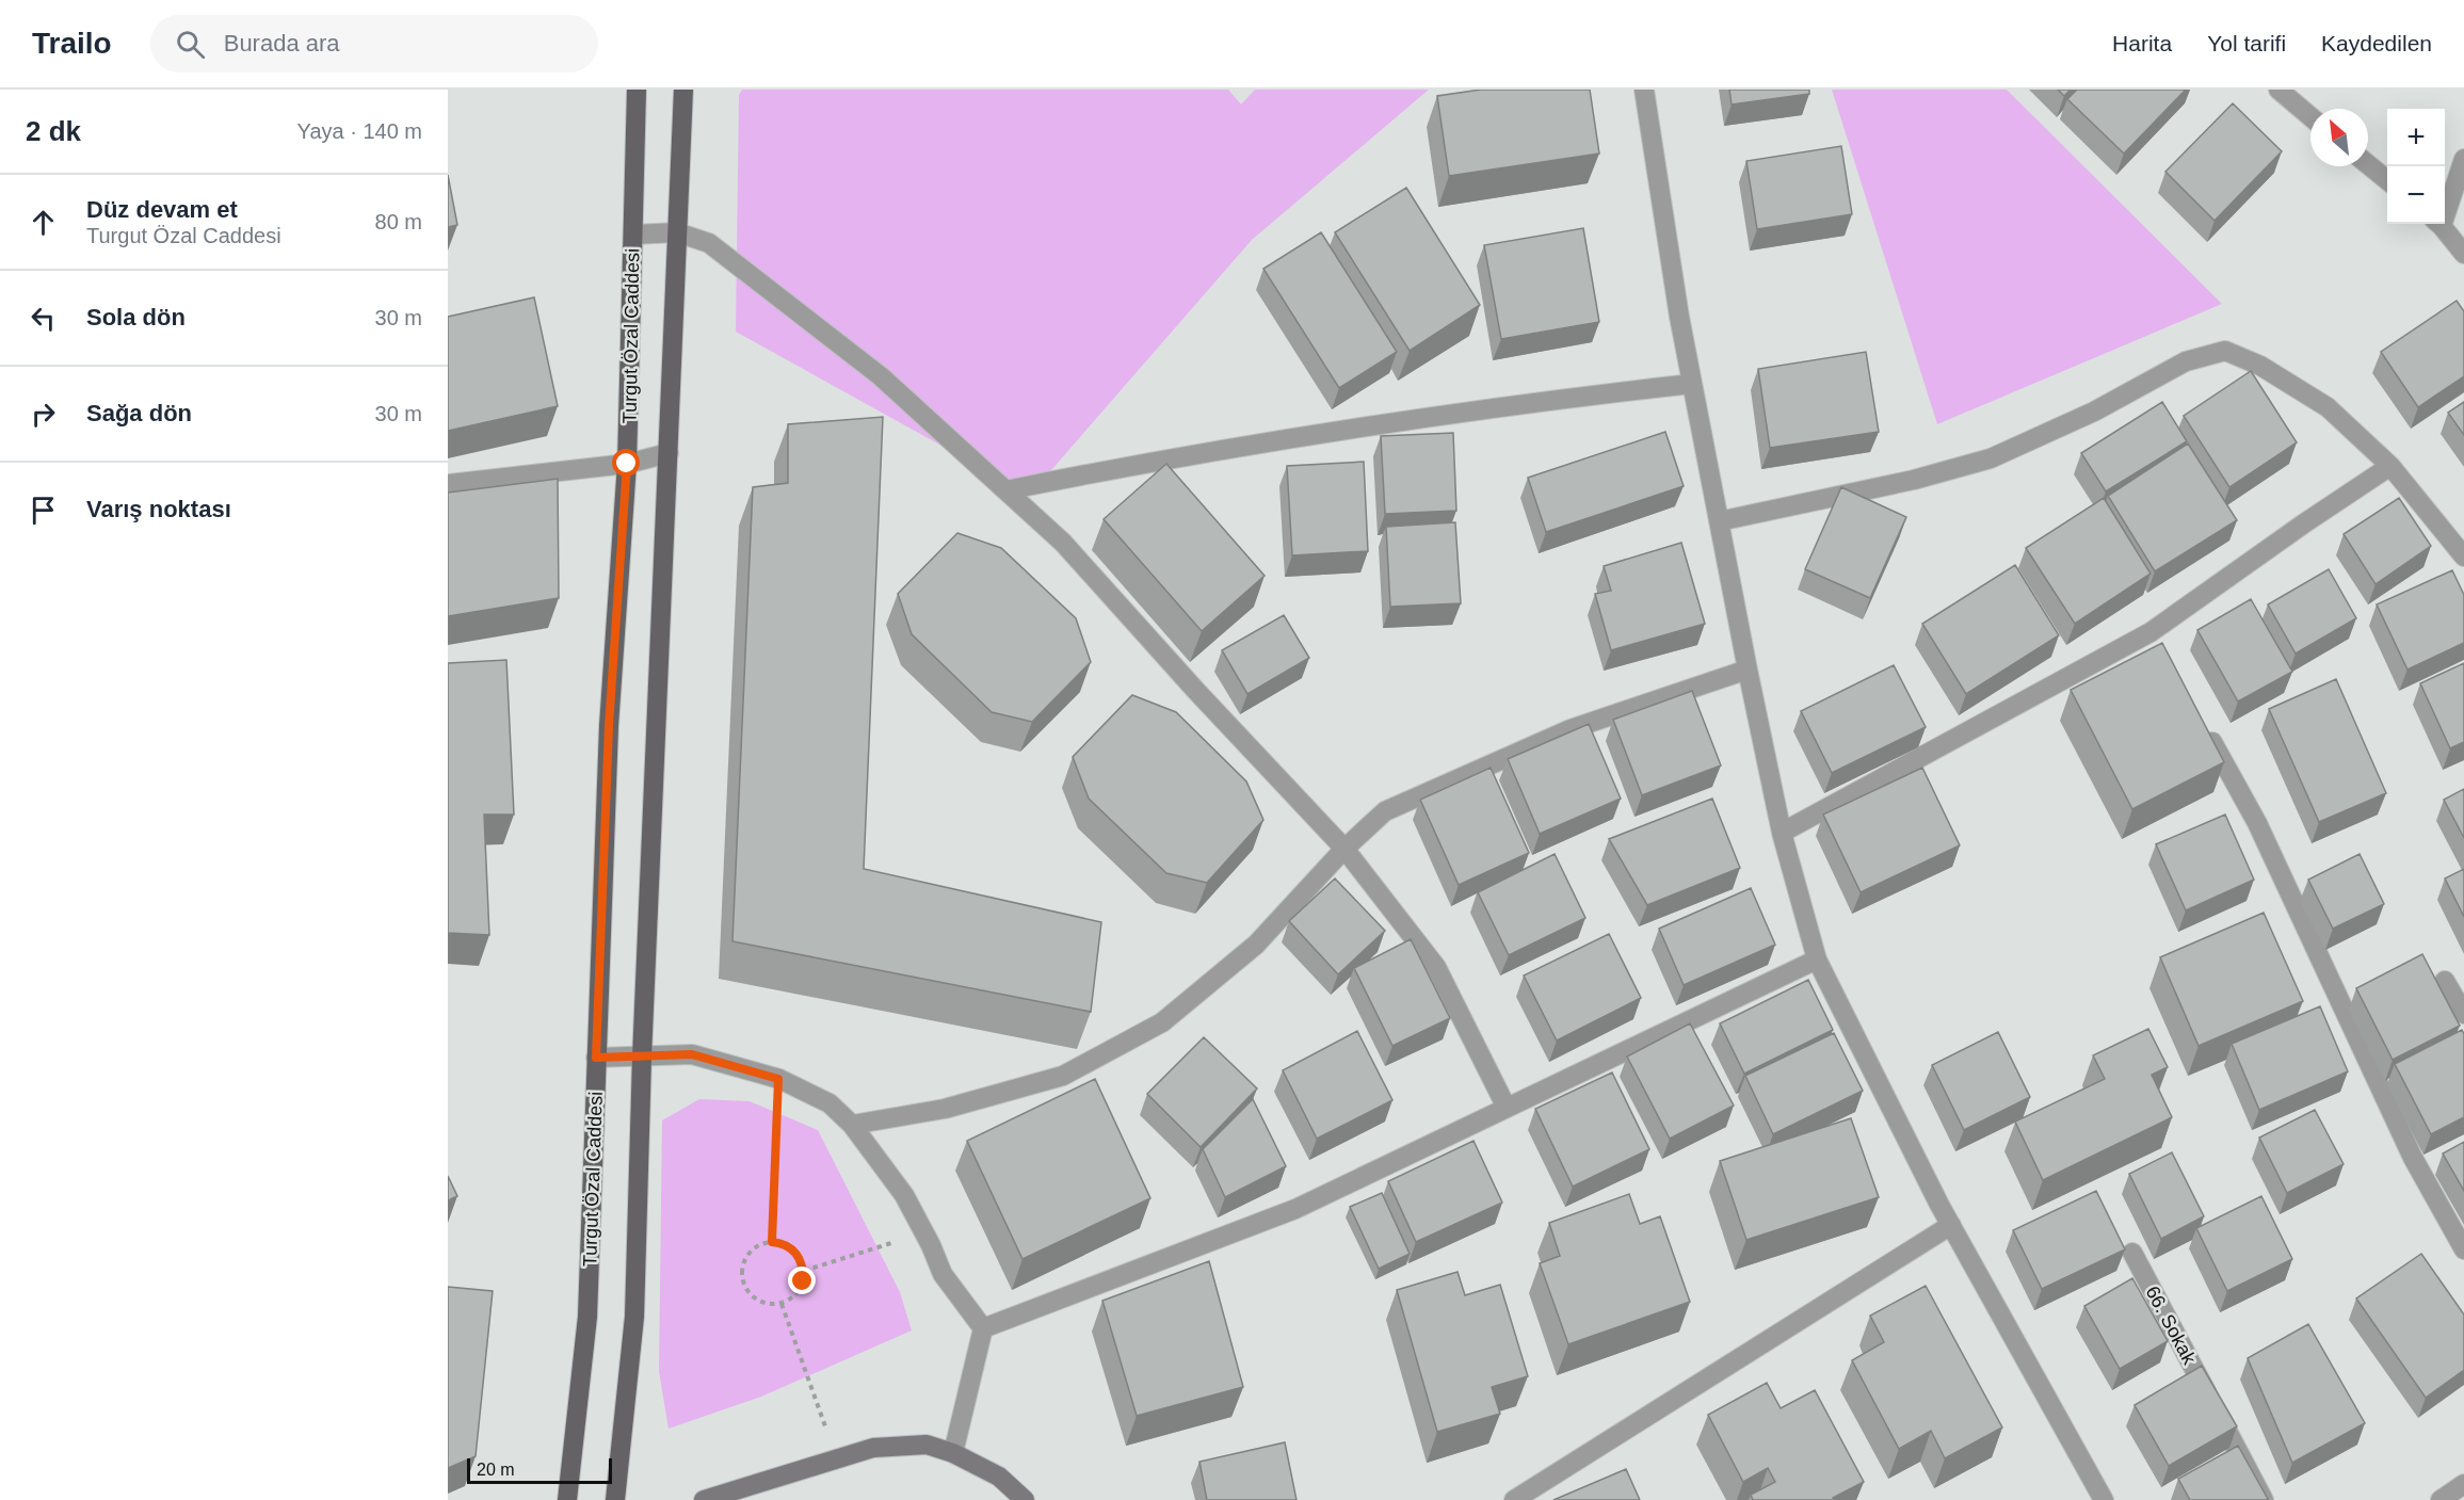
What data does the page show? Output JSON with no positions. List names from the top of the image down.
{
  "streets": {
    "main road": ["Turgut Özal Caddesi"],
    "street": ["66. Sokak"]
  },
  "scale_bar": "20 m",
  "north": "top left",
  "page": {
    "header": "Trailo",
    "search": "Burada ara",
    "nav": ["Harita", "Yol tarifi", "Kaydedilen"],
    "heading": ["2 dk", "Yaya · 140 m"],
    "map_buttons": ["+", "−"],
    "list": [
      ["Düz devam et", "Turgut Özal Caddesi", "80 m"],
      ["Sola dön", "30 m"],
      ["Sağa dön", "30 m"],
      "Varış noktası"
    ],
    "scale": "20 m"
  }
}
